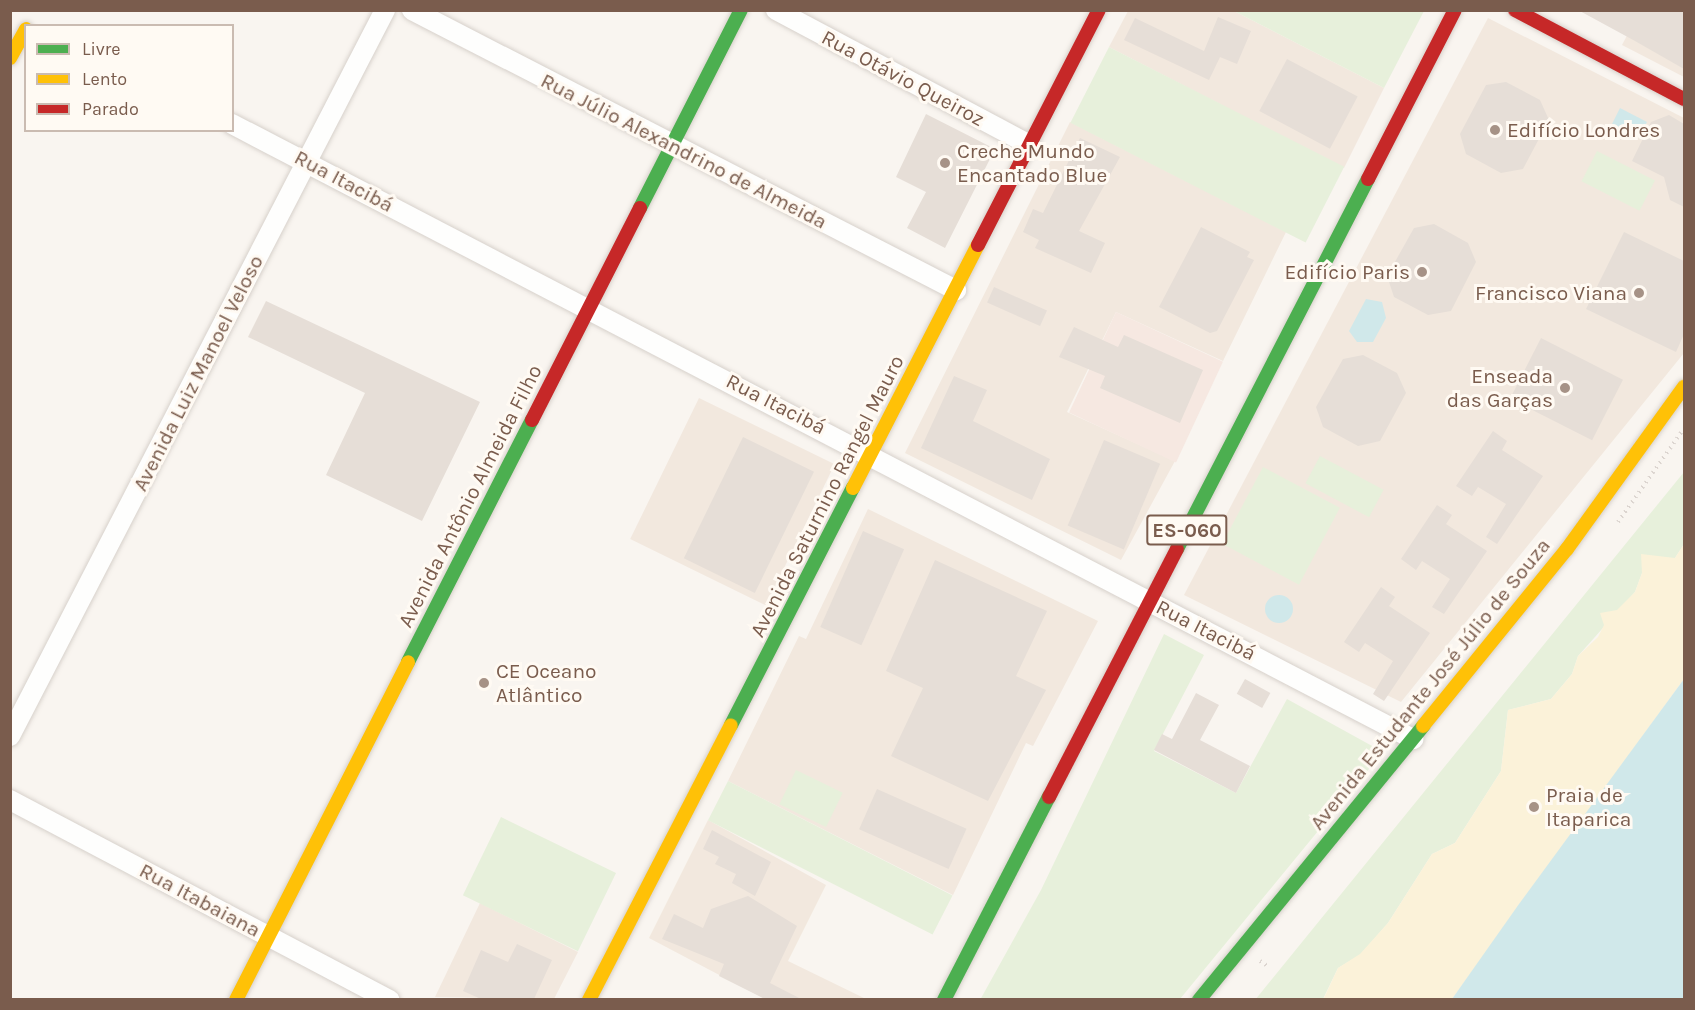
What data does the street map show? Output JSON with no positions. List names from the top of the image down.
{
  "streets": {
    "main road": [
      "Avenida Antônio Almeida Filho",
      "Avenida Saturnino Rangel Mauro",
      "ES-060",
      "Avenida Estudante José Júlio de Souza"
    ],
    "street": [
      "Rua Otávio Queiroz",
      "Rua Júlio Alexandrino de Almeida",
      "Rua Itacibá",
      "Avenida Luiz Manoel Veloso",
      "Rua Itabaiana"
    ]
  },
  "crossings": [
    ["Rua Otávio Queiroz", "Avenida Saturnino Rangel Mauro"],
    ["Rua Júlio Alexandrino de Almeida", "Avenida Antônio Almeida Filho"],
    ["Rua Júlio Alexandrino de Almeida", "Avenida Saturnino Rangel Mauro"],
    ["Rua Itacibá", "Avenida Luiz Manoel Veloso"],
    ["Rua Itacibá", "Avenida Antônio Almeida Filho"],
    ["Rua Itacibá", "Avenida Saturnino Rangel Mauro"],
    ["Rua Itacibá", "ES-060"],
    ["Rua Itacibá", "Avenida Estudante José Júlio de Souza"],
    ["Avenida Antônio Almeida Filho", "Rua Itabaiana"]
  ],
  "places": [
    "Edifício Londres",
    "Creche Mundo Encantado Blue",
    "Edifício Paris",
    "Francisco Viana",
    "Enseada das Garças",
    "CE Oceano Atlântico",
    "Praia de Itaparica"
  ],
  "legend": ["Livre", "Lento", "Parado"]
}
